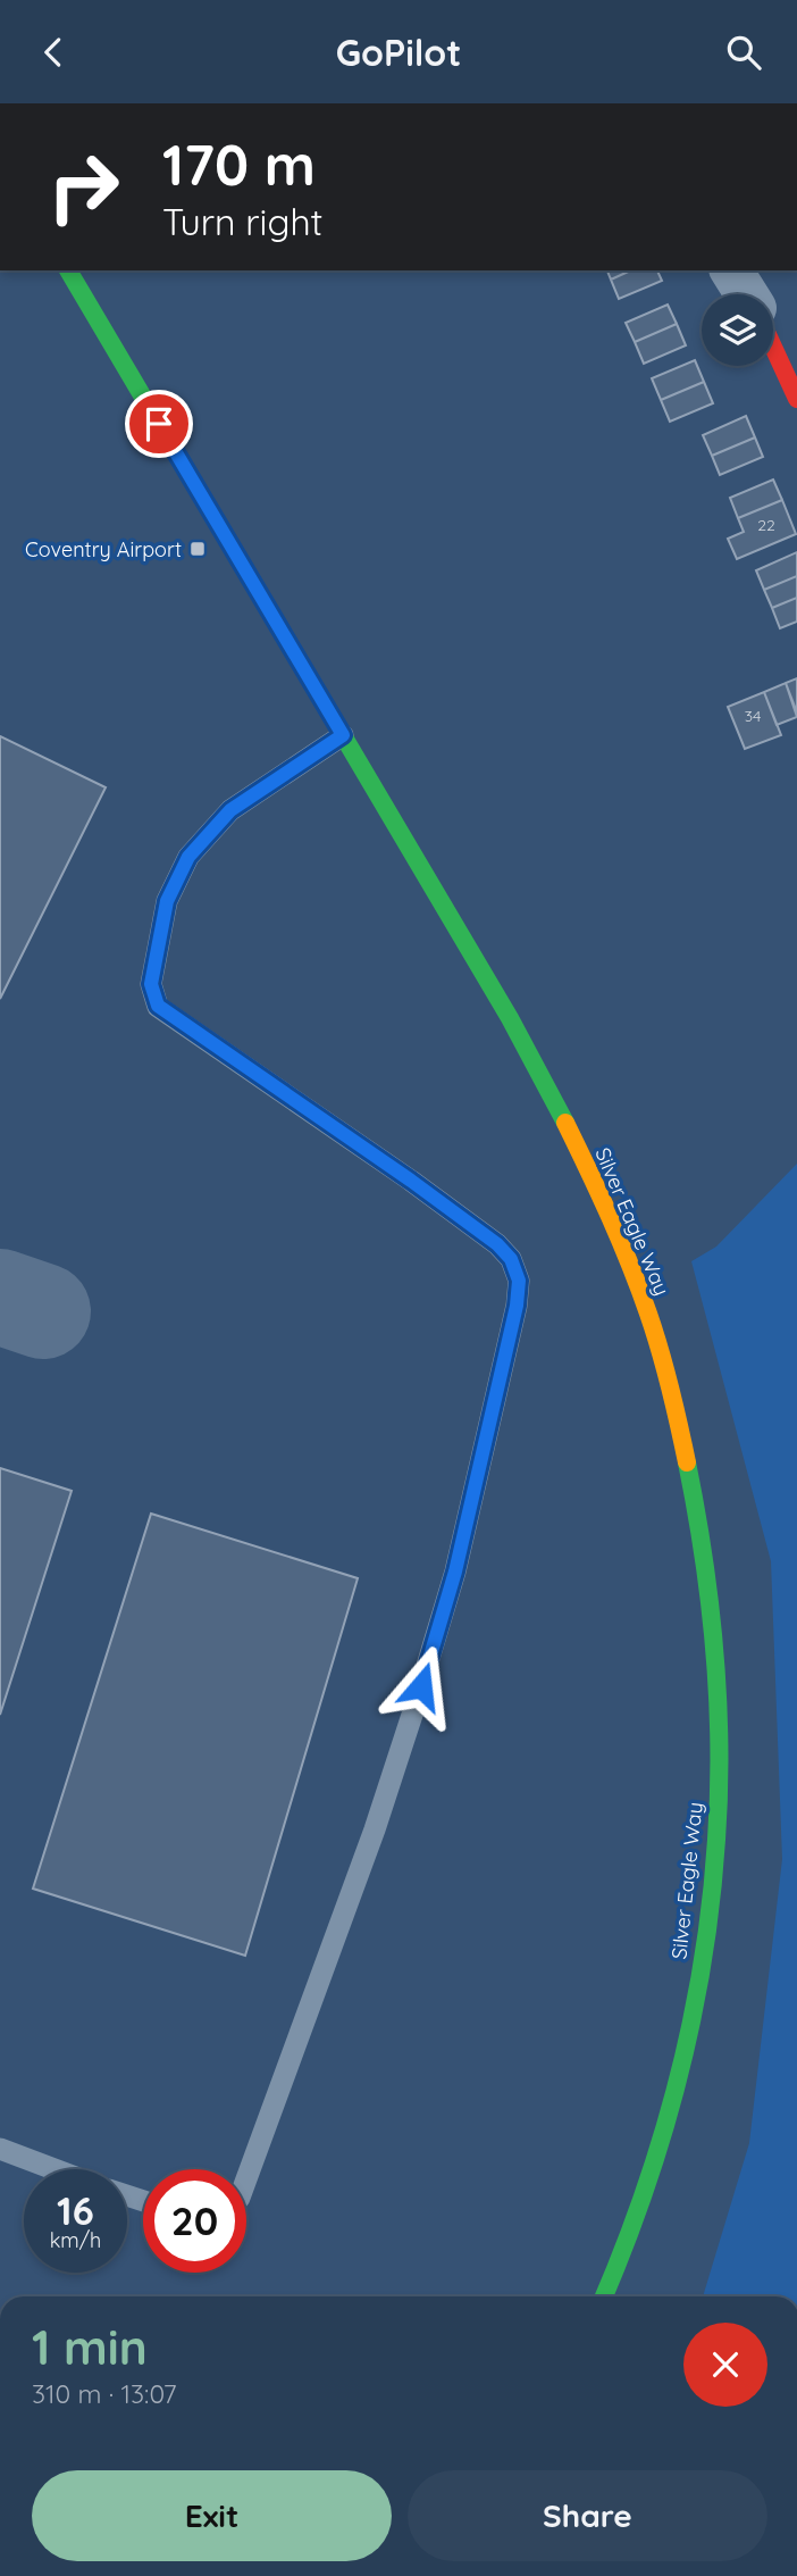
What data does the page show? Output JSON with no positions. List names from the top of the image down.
{
  "streets": {
    "street": ["Silver Eagle Way"]
  },
  "places": {
    "transit": ["Coventry Airport"]
  },
  "house_numbers": ["22", "34"],
  "page": {
    "header": "GoPilot",
    "turn": ["170 m", "Turn right"],
    "speed": "16 km/h",
    "limit": "20",
    "heading": ["1 min", "310 m · 13:07"],
    "buttons": ["Exit", "Share"]
  }
}
